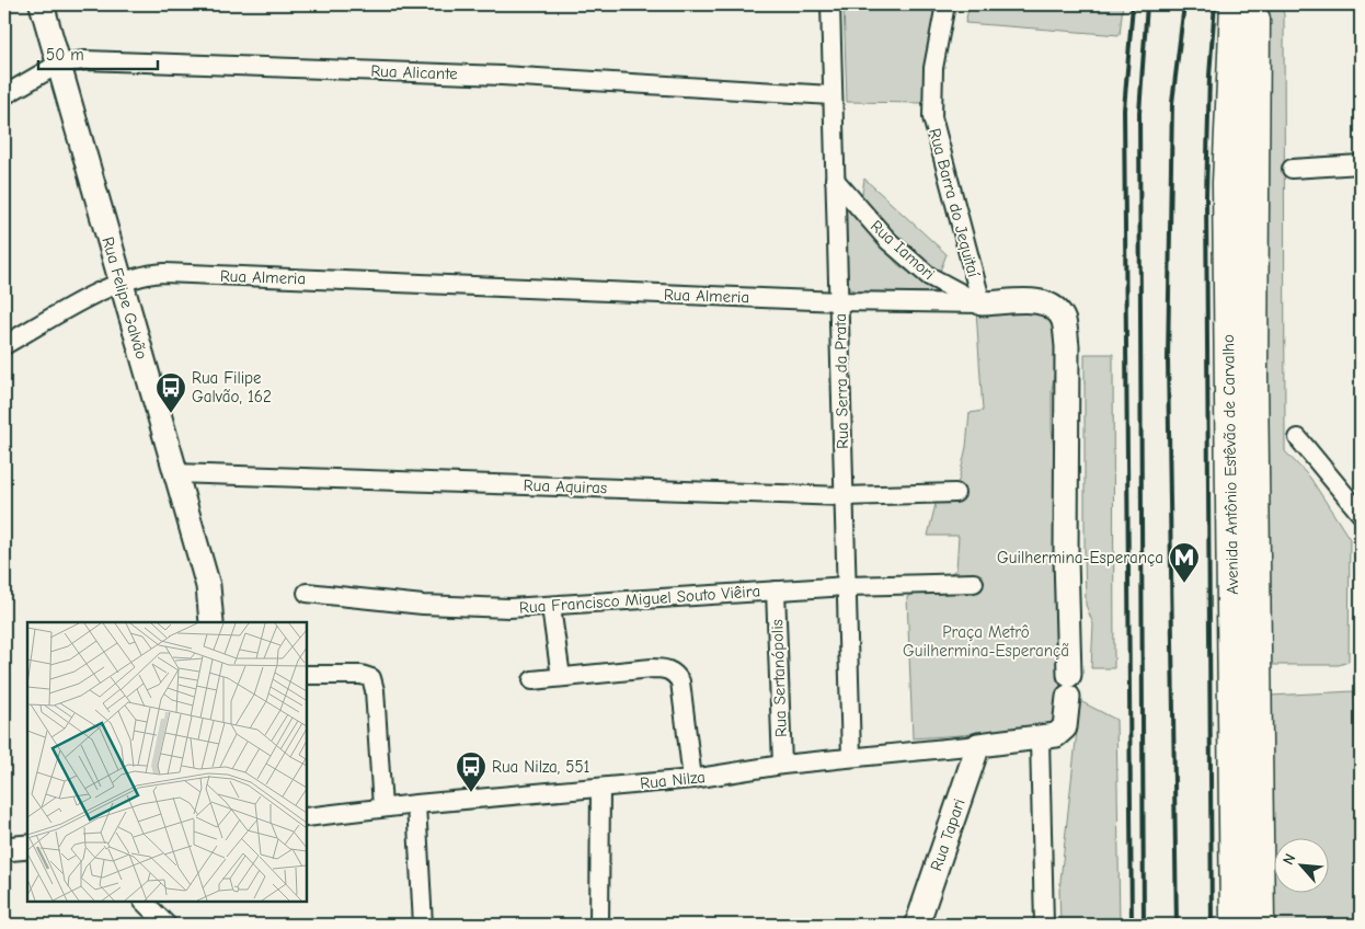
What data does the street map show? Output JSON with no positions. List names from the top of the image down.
{
  "streets": {
    "highway": ["Avenida Antônio Estêvão de Carvalho"],
    "street": [
      "Rua Alicante",
      "Rua Barra do Jequitaí",
      "Rua Iamori",
      "Rua Almeria",
      "Rua Felipe Galvão",
      "Rua Serra da Prata",
      "Rua Aquiras",
      "Rua Francisco Miguel Souto Viêira",
      "Rua Sertanópolis",
      "Rua Nilza",
      "Rua Tapari"
    ]
  },
  "crossings": [
    ["Rua Alicante", "Rua Felipe Galvão"],
    ["Rua Alicante", "Rua Serra da Prata"],
    ["Rua Barra do Jequitaí", "Rua Iamori"],
    ["Rua Barra do Jequitaí", "Rua Almeria"],
    ["Rua Iamori", "Rua Almeria"],
    ["Rua Iamori", "Rua Serra da Prata"],
    ["Rua Almeria", "Rua Felipe Galvão"],
    ["Rua Almeria", "Rua Serra da Prata"],
    ["Rua Almeria", "Rua Nilza"],
    ["Rua Felipe Galvão", "Rua Aquiras"],
    ["Rua Serra da Prata", "Rua Aquiras"],
    ["Rua Serra da Prata", "Rua Francisco Miguel Souto Viêira"],
    ["Rua Serra da Prata", "Rua Nilza"],
    ["Rua Francisco Miguel Souto Viêira", "Rua Sertanópolis"],
    ["Rua Sertanópolis", "Rua Nilza"],
    ["Rua Nilza", "Rua Tapari"]
  ],
  "parks": ["Praça Metrô Guilhermina-Esperançã"],
  "places": {
    "bus stop": ["Rua Filipe Galvão, 162", "Rua Nilza, 551"],
    "metro station": ["Guilhermina-Esperança"]
  },
  "scale_bar": "50 m",
  "north": "top left"
}
